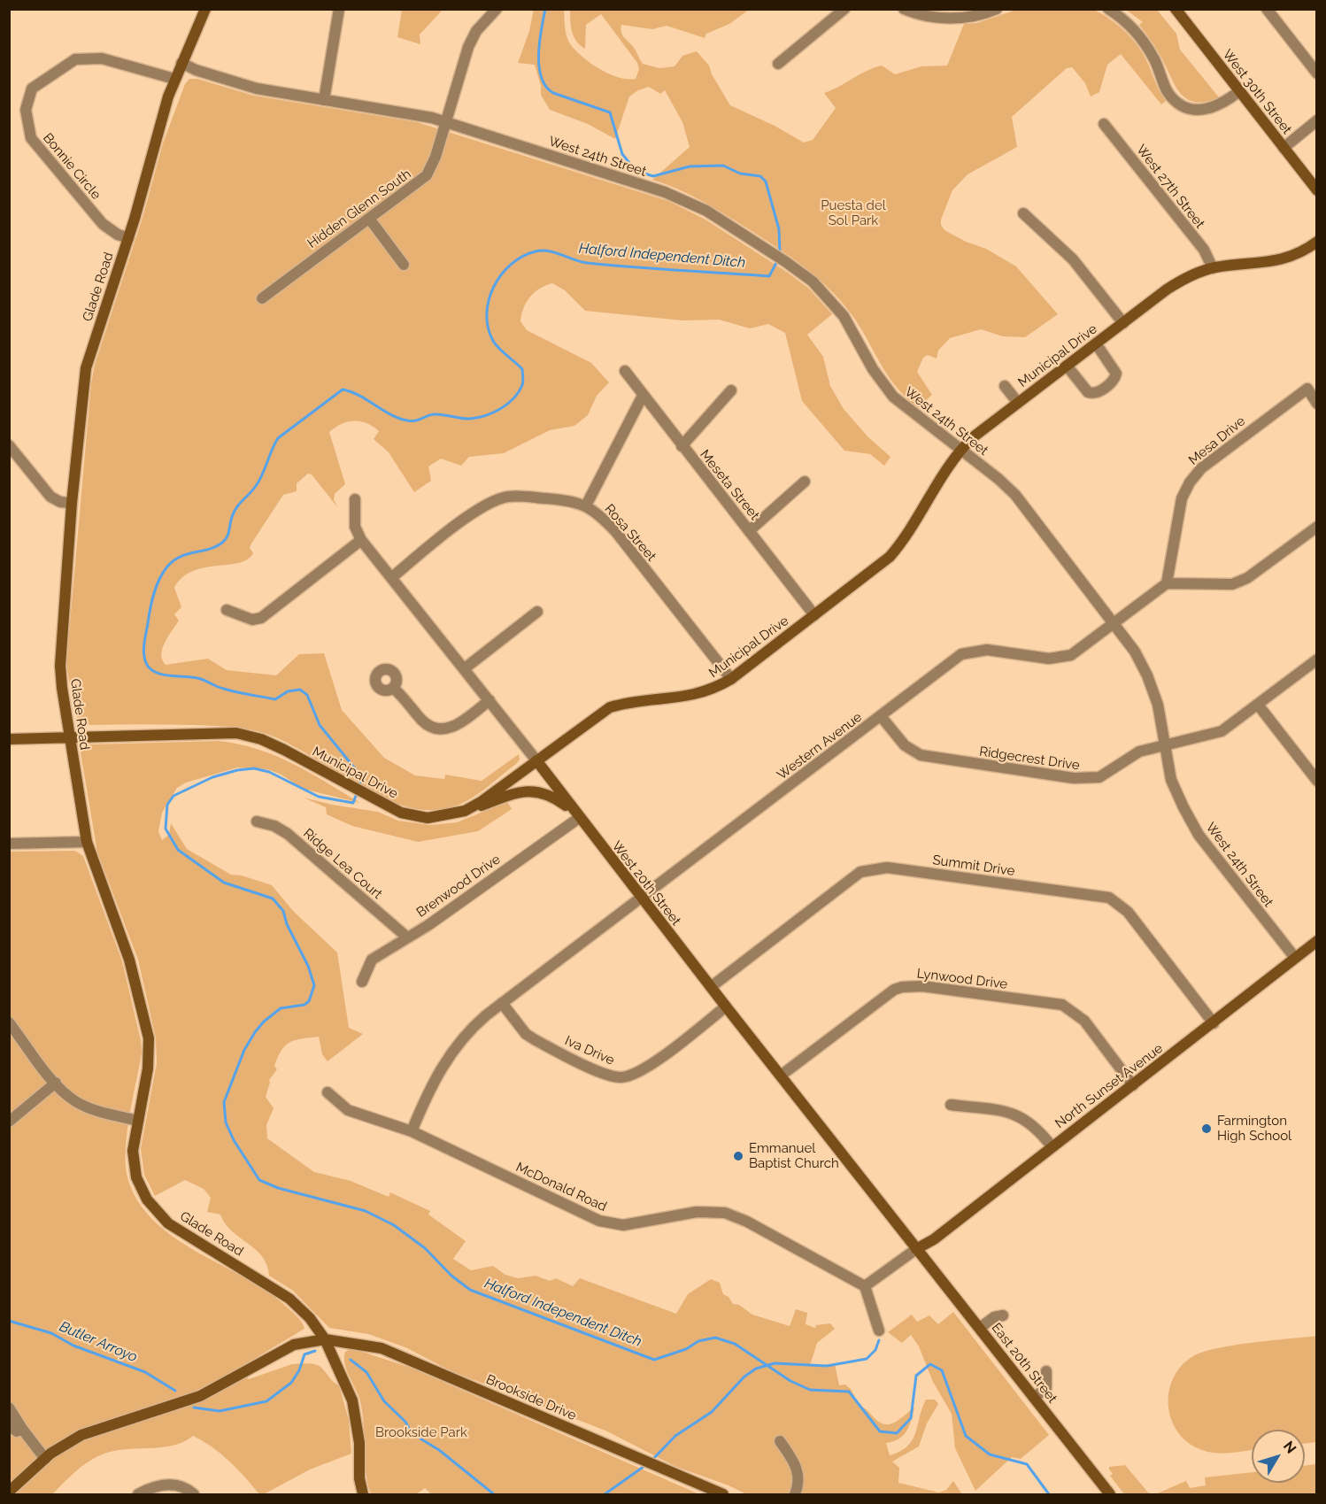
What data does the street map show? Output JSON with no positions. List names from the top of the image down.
{
  "streets": {
    "street": [
      "West 30th Street",
      "West 24th Street",
      "Bonnie Circle",
      "West 27th Street",
      "Hidden Glenn South",
      "Glade Road",
      "Municipal Drive",
      "Mesa Drive",
      "Meseta Street",
      "Rosa Street",
      "Western Avenue",
      "Ridgecrest Drive",
      "Ridge Lea Court",
      "Summit Drive",
      "West 20th Street",
      "Brenwood Drive",
      "Lynwood Drive",
      "Iva Drive",
      "North Sunset Avenue",
      "McDonald Road",
      "East 20th Street",
      "Brookside Drive"
    ]
  },
  "crossings": [
    ["West 24th Street", "Hidden Glenn South"],
    ["West 24th Street", "Glade Road"],
    ["West 24th Street", "Municipal Drive"],
    ["West 24th Street", "Western Avenue"],
    ["West 24th Street", "Ridgecrest Drive"],
    ["West 24th Street", "North Sunset Avenue"],
    ["Bonnie Circle", "Glade Road"],
    ["West 27th Street", "Municipal Drive"],
    ["Glade Road", "Municipal Drive"],
    ["Glade Road", "Brookside Drive"],
    ["Municipal Drive", "Meseta Street"],
    ["Municipal Drive", "Rosa Street"],
    ["Municipal Drive", "West 20th Street"],
    ["Mesa Drive", "Western Avenue"],
    ["Rosa Street", "West 20th Street"],
    ["Western Avenue", "Ridgecrest Drive"],
    ["Western Avenue", "West 20th Street"],
    ["Western Avenue", "Iva Drive"],
    ["Western Avenue", "McDonald Road"],
    ["Ridge Lea Court", "Brenwood Drive"],
    ["Summit Drive", "West 20th Street"],
    ["Summit Drive", "North Sunset Avenue"],
    ["West 20th Street", "Brenwood Drive"],
    ["West 20th Street", "Lynwood Drive"],
    ["West 20th Street", "Iva Drive"],
    ["West 20th Street", "North Sunset Avenue"],
    ["West 20th Street", "East 20th Street"],
    ["Lynwood Drive", "North Sunset Avenue"],
    ["North Sunset Avenue", "East 20th Street"]
  ],
  "water": ["Halford Independent Ditch", "Butler Arroyo"],
  "parks": ["Puesta del Sol Park", "Brookside Park"],
  "places": ["Farmington High School", "Emmanuel Baptist Church"],
  "north": "top right"
}
